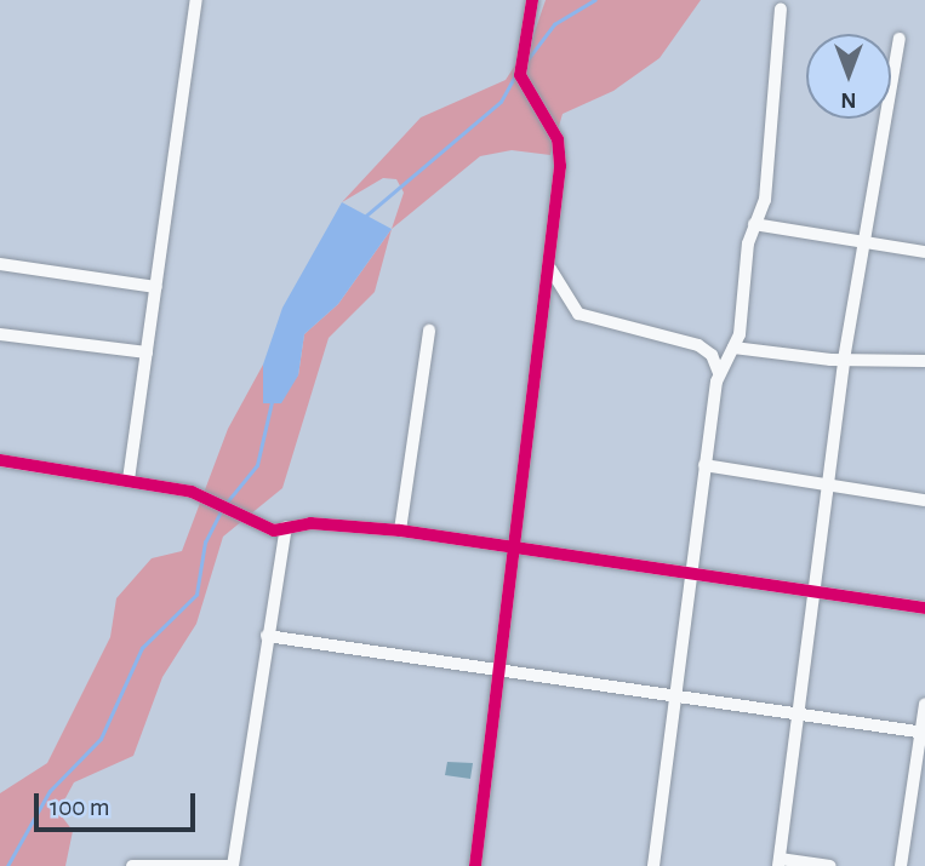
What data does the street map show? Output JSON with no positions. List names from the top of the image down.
{
  "scale_bar": "100 m",
  "north": "bottom"
}
